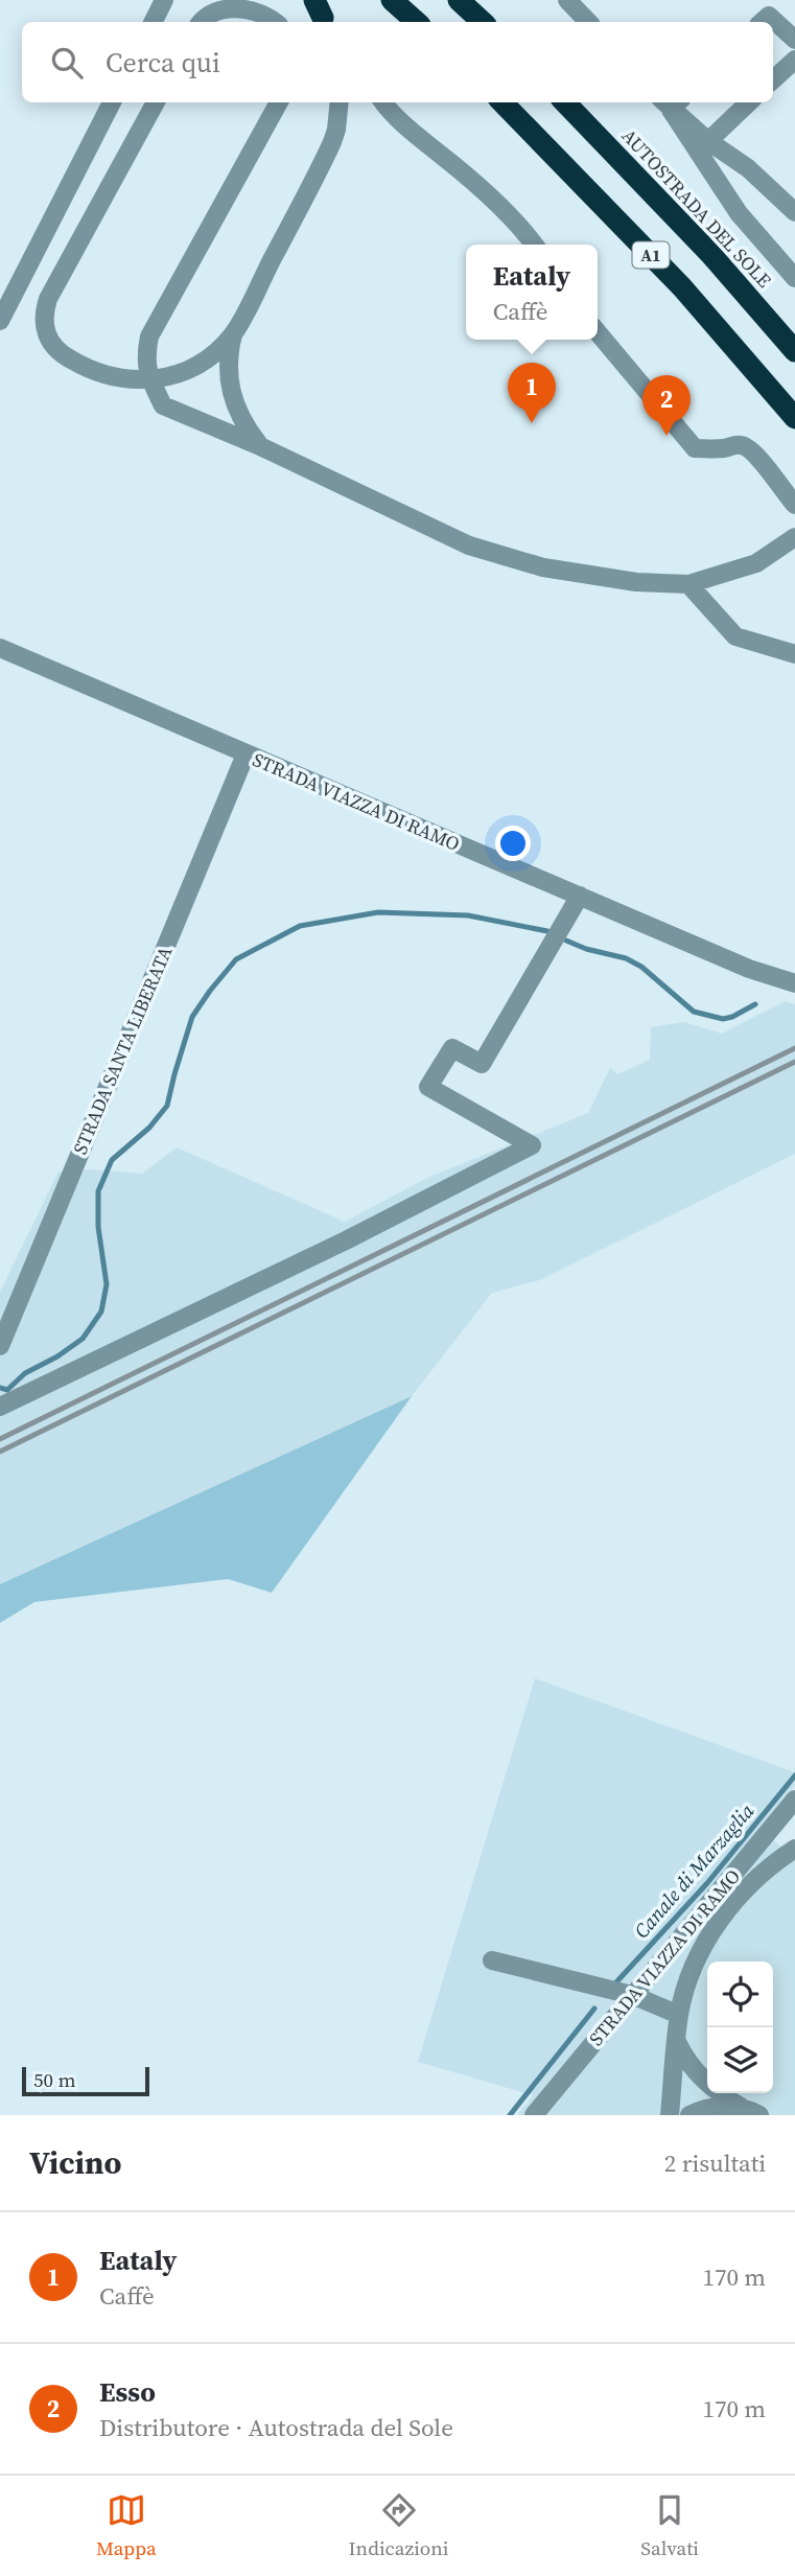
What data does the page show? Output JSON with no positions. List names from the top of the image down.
{
  "streets": {
    "highway": ["AUTOSTRADA DEL SOLE", "A1"],
    "street": ["STRADA VIAZZA DI RAMO", "STRADA SANTA LIBERATA"]
  },
  "crossings": [
    ["STRADA VIAZZA DI RAMO", "STRADA SANTA LIBERATA"]
  ],
  "water": ["Canale di Marzaglia"],
  "scale_bar": "50 m",
  "page": {
    "search": "Cerca qui",
    "popup": ["Eataly", "Caffè"],
    "pins": ["1", "2"],
    "scale": "50 m",
    "heading": ["Vicino", "2 risultati"],
    "list": [
      {
        "mark": "1",
        "name": "Eataly",
        "note": "Caffè",
        "value": "170 m"
      },
      {
        "mark": "2",
        "name": "Esso",
        "note": "Distributore · Autostrada del Sole",
        "value": "170 m"
      }
    ],
    "nav": ["Mappa", "Indicazioni", "Salvati"]
  }
}
